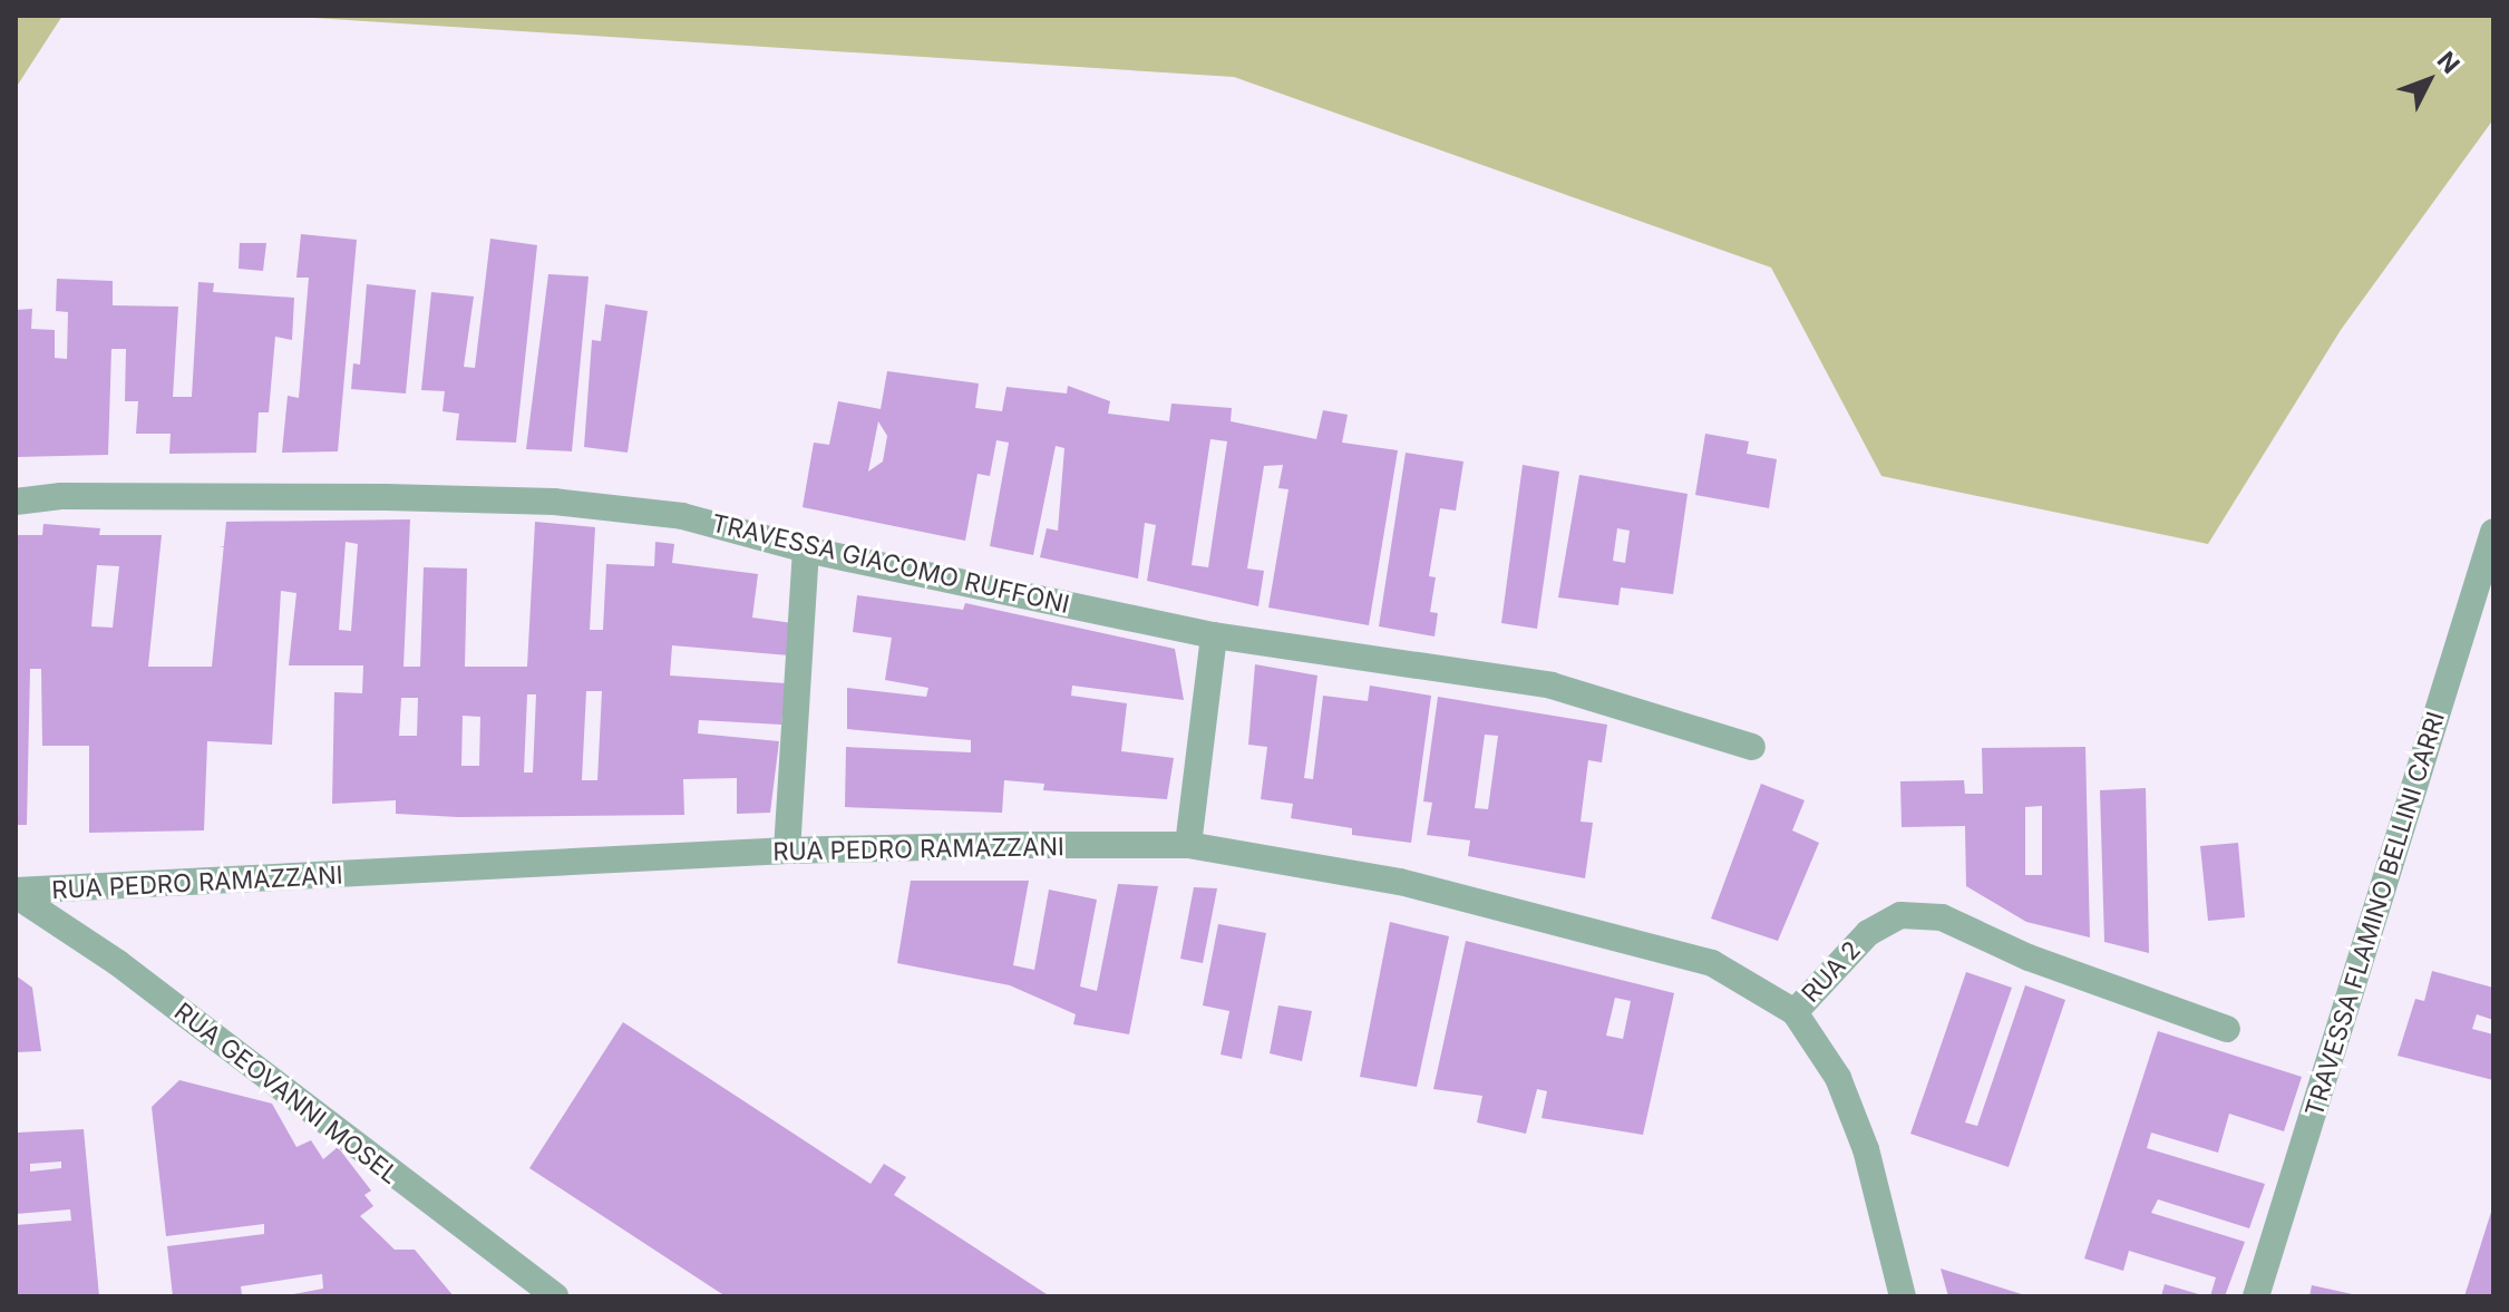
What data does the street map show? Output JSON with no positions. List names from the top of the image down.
{
  "streets": {
    "street": [
      "TRAVESSA GIACOMO RUFFONI",
      "RUA PEDRO RAMAZZANI",
      "TRAVESSA FLAMINO BELLINI CARRI",
      "RUA 2",
      "RUA GEOVANNI MOSEL"
    ]
  },
  "crossings": [
    ["RUA PEDRO RAMAZZANI", "RUA 2"],
    ["RUA PEDRO RAMAZZANI", "RUA GEOVANNI MOSEL"]
  ],
  "north": "top right"
}
